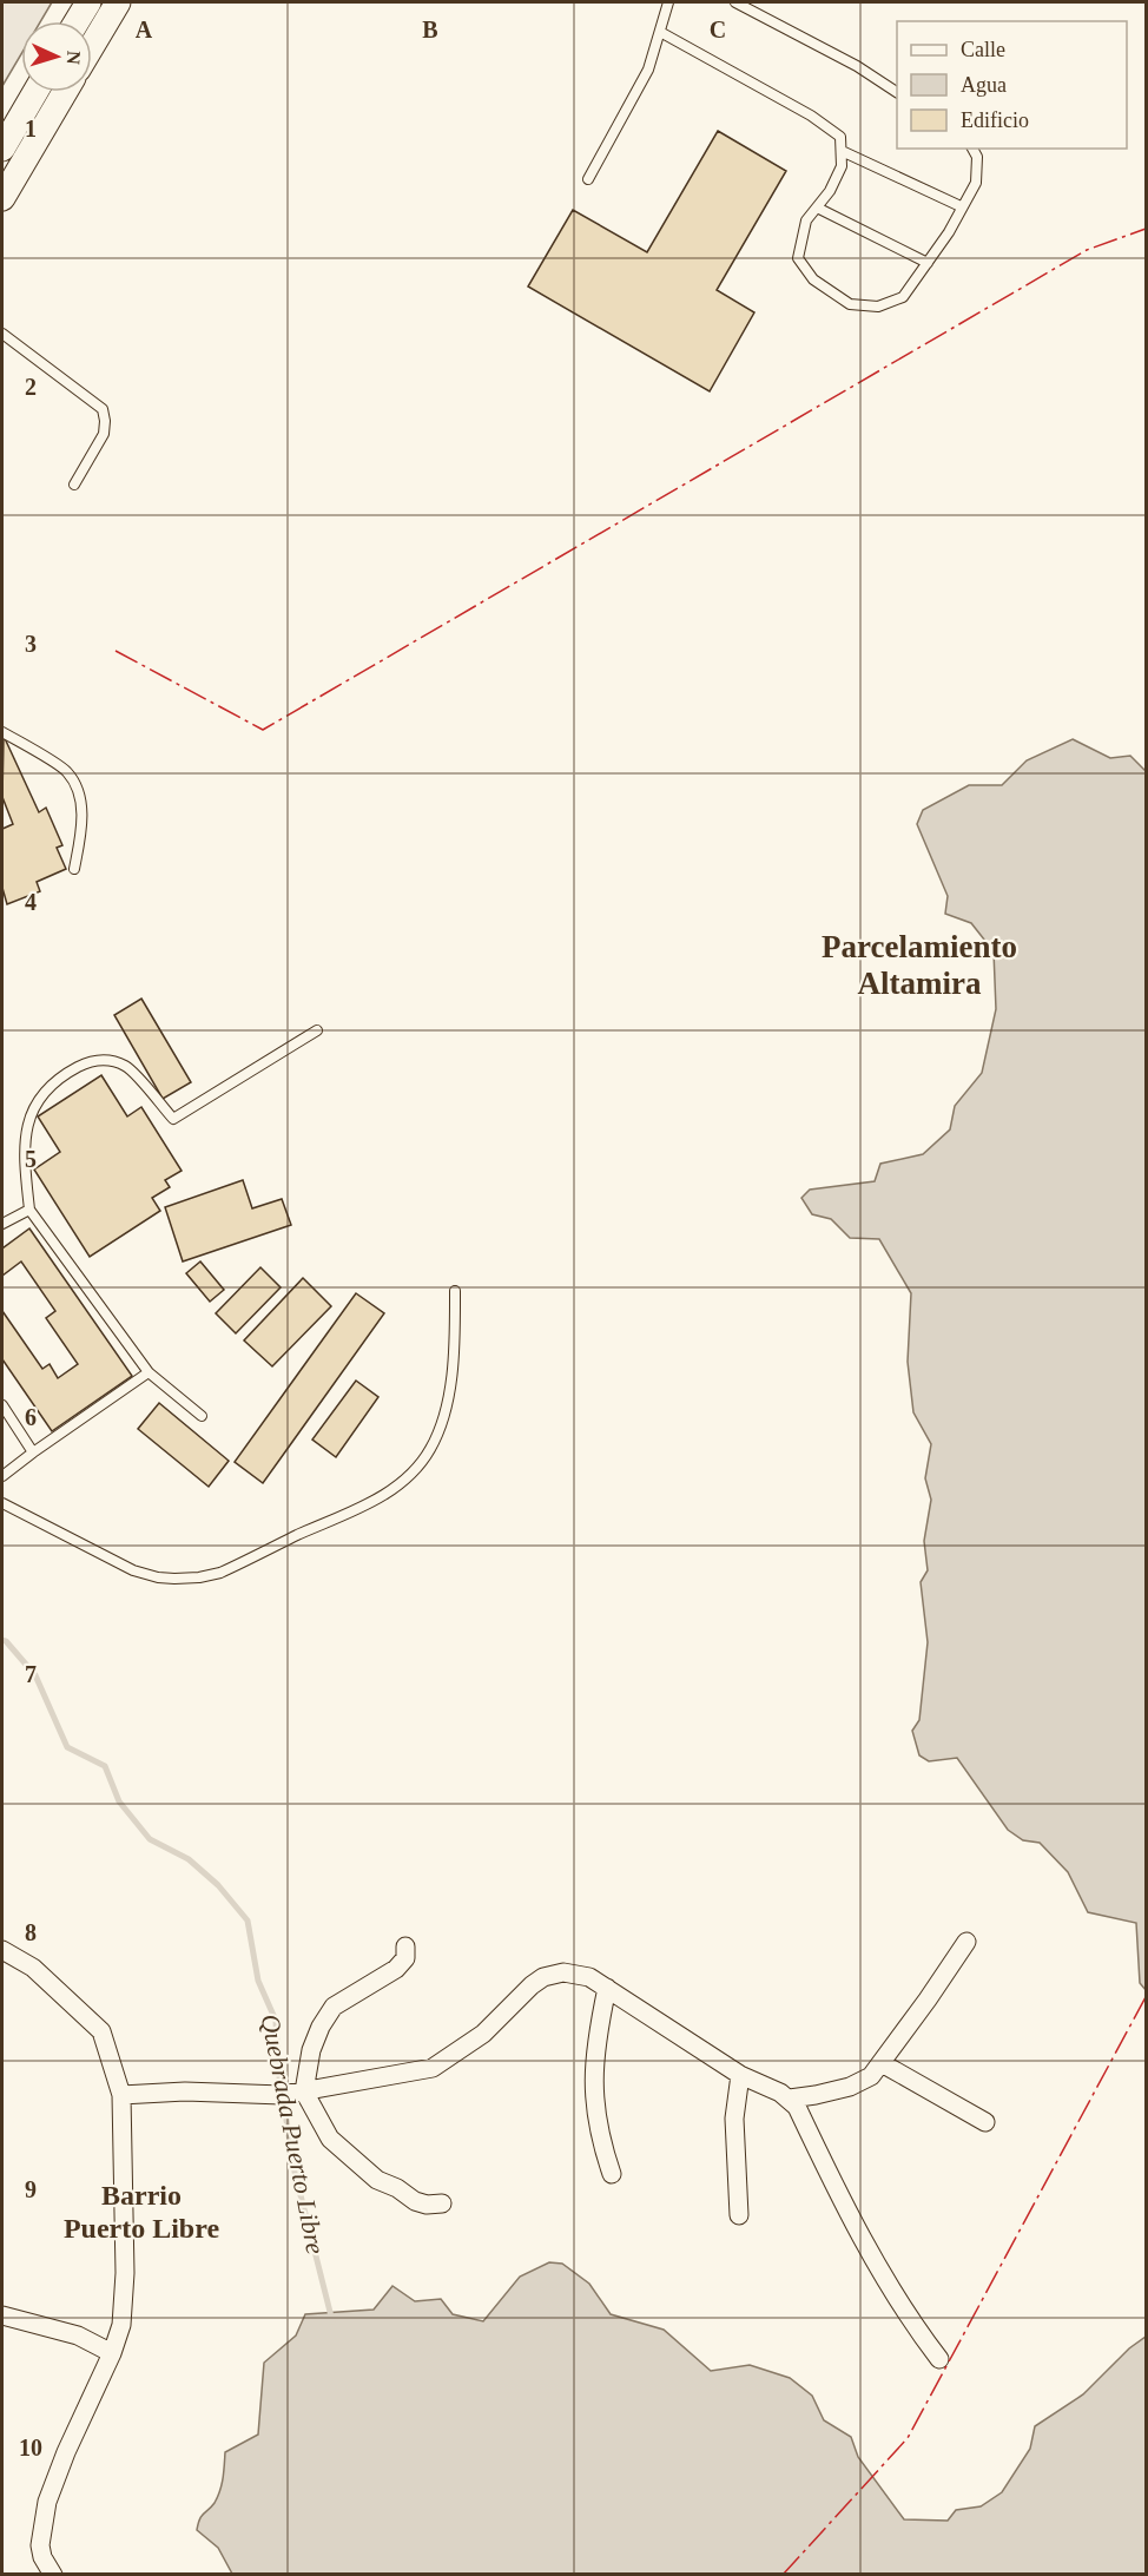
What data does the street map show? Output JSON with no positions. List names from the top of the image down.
{
  "districts": ["Parcelamiento Altamira", "Barrio Puerto Libre"],
  "water": ["Quebrada Puerto Libre"],
  "legend": ["Calle", "Agua", "Edificio"],
  "north": "right",
  "grid": {
    "columns": ["A", "B", "C"],
    "rows": [
      "1",
      "2",
      "3",
      "4",
      "5",
      "6",
      "7",
      "8",
      "9",
      "10"
    ]
  }
}
